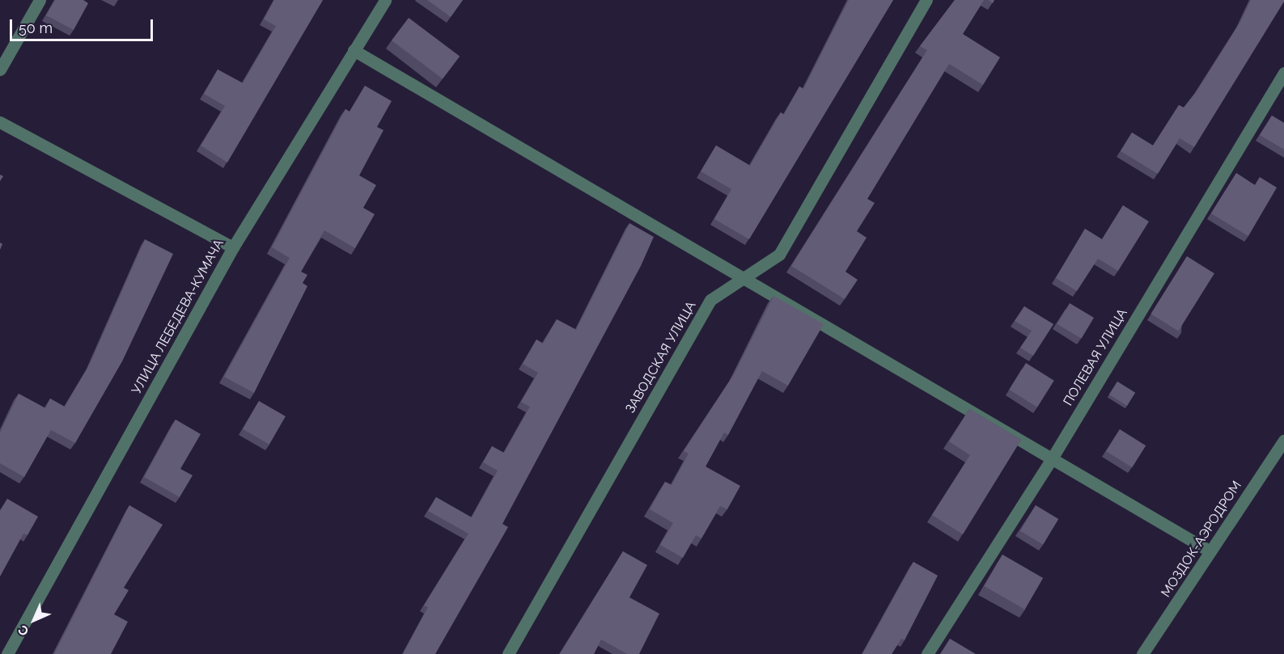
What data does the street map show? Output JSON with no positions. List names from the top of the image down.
{
  "streets": {
    "street": [
      "УЛИЦА ЛЕБЕДЕВА-КУМАЧА",
      "ЗАВОДСКАЯ УЛИЦА",
      "ПОЛЕВАЯ УЛИЦА",
      "МОЗДОК-АЭРОДРОМ"
    ]
  },
  "scale_bar": "50 m",
  "north": "bottom left"
}
